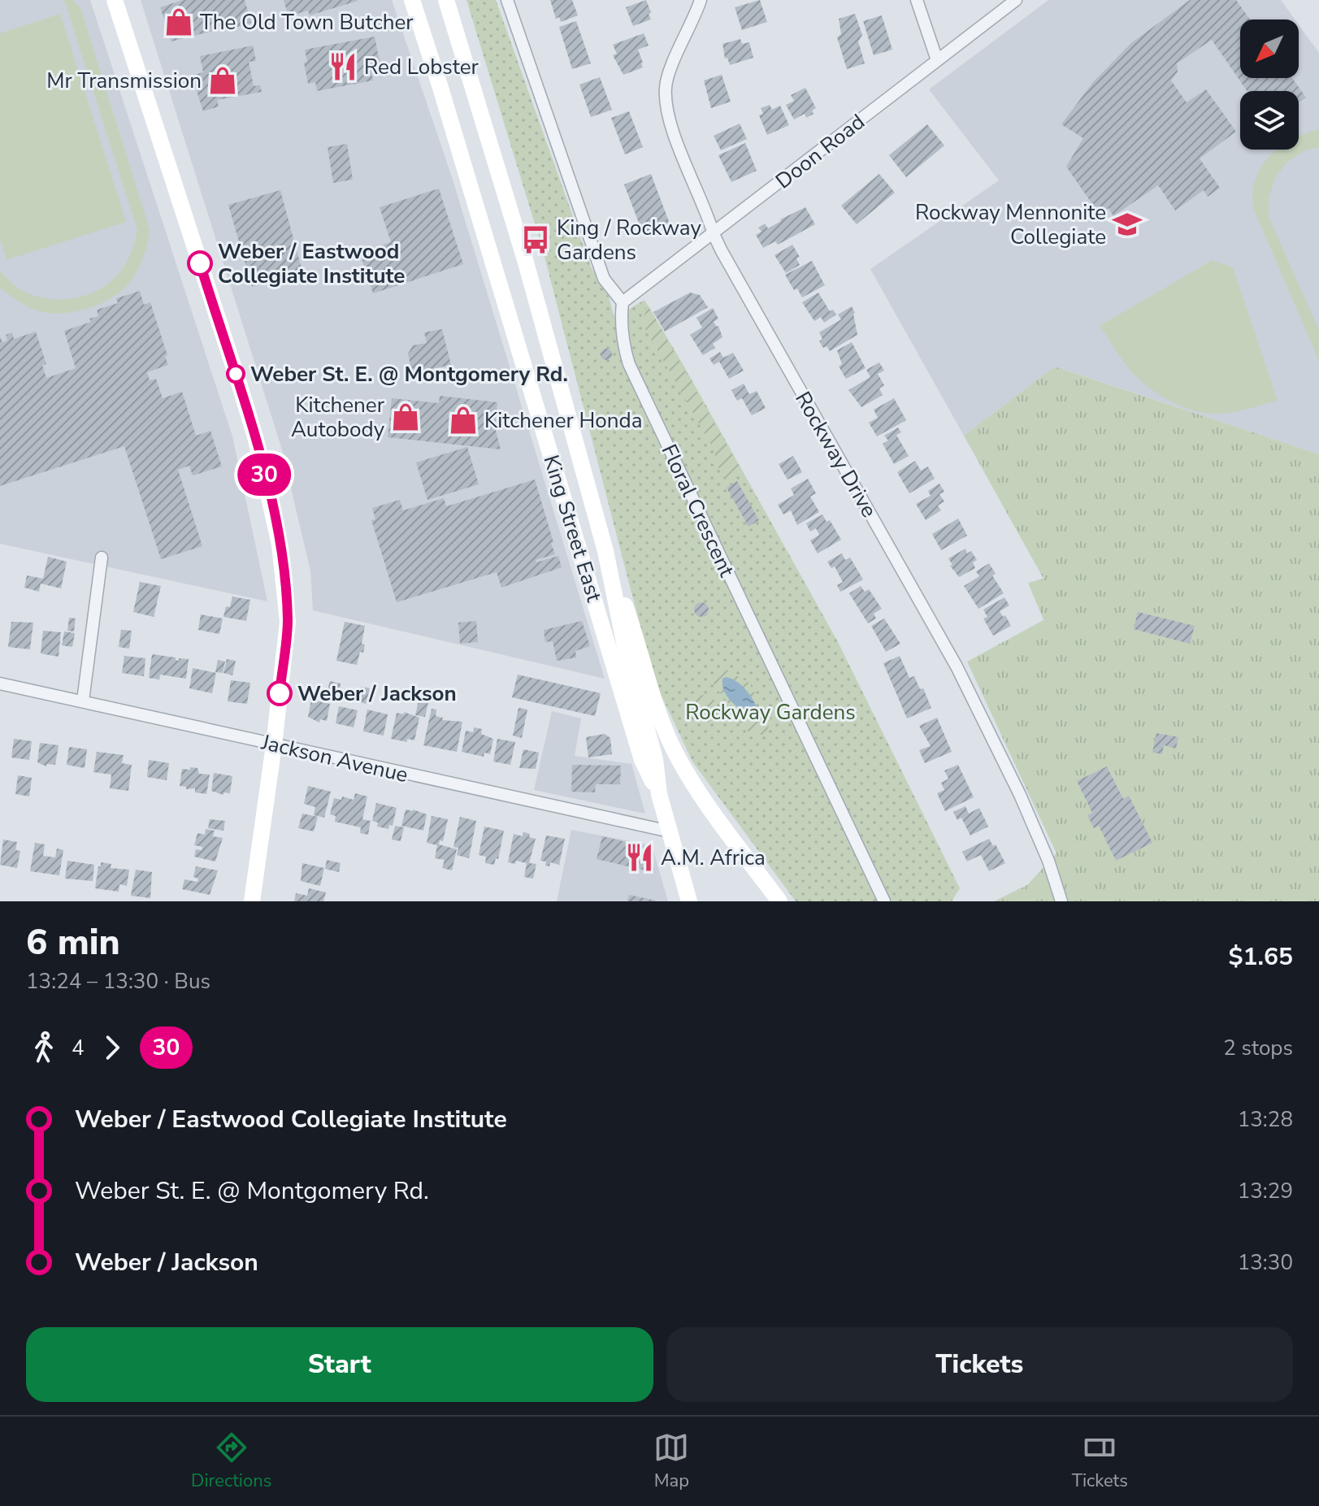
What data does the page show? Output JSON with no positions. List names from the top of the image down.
{
  "streets": {
    "main road": ["King Street East"],
    "street": [
      "Doon Road",
      "Rockway Drive",
      "Floral Crescent",
      "Jackson Avenue"
    ]
  },
  "crossings": [
    ["Doon Road", "Rockway Drive"],
    ["Doon Road", "Floral Crescent"],
    ["King Street East", "Jackson Avenue"]
  ],
  "parks": ["Rockway Gardens"],
  "places": {
    "shop": [
      "The Old Town Butcher",
      "Mr Transmission",
      "Kitchener Autobody",
      "Kitchener Honda"
    ],
    "restaurant": ["Red Lobster", "A.M. Africa"],
    "school or university": ["Rockway Mennonite Collegiate"],
    "bus stop": ["King / Rockway Gardens"],
    "other": ["Weber / Eastwood Collegiate Institute", "Weber St. E. @ Montgomery Rd.", "Weber / Jackson"]
  },
  "lines": ["bus line 30"],
  "north": "bottom left",
  "page": {
    "on_map": "30",
    "heading": ["6 min", "13:24 – 13:30 · Bus", "$1.65"],
    "legs": ["4", "30", "2 stops"],
    "list": [
      {
        "name": "Weber / Eastwood Collegiate Institute",
        "value": "13:28"
      },
      {
        "name": "Weber St. E. @ Montgomery Rd.",
        "value": "13:29"
      },
      {
        "name": "Weber / Jackson",
        "value": "13:30"
      }
    ],
    "buttons": ["Start", "Tickets"],
    "tabs": ["Directions", "Map", "Tickets"]
  }
}
